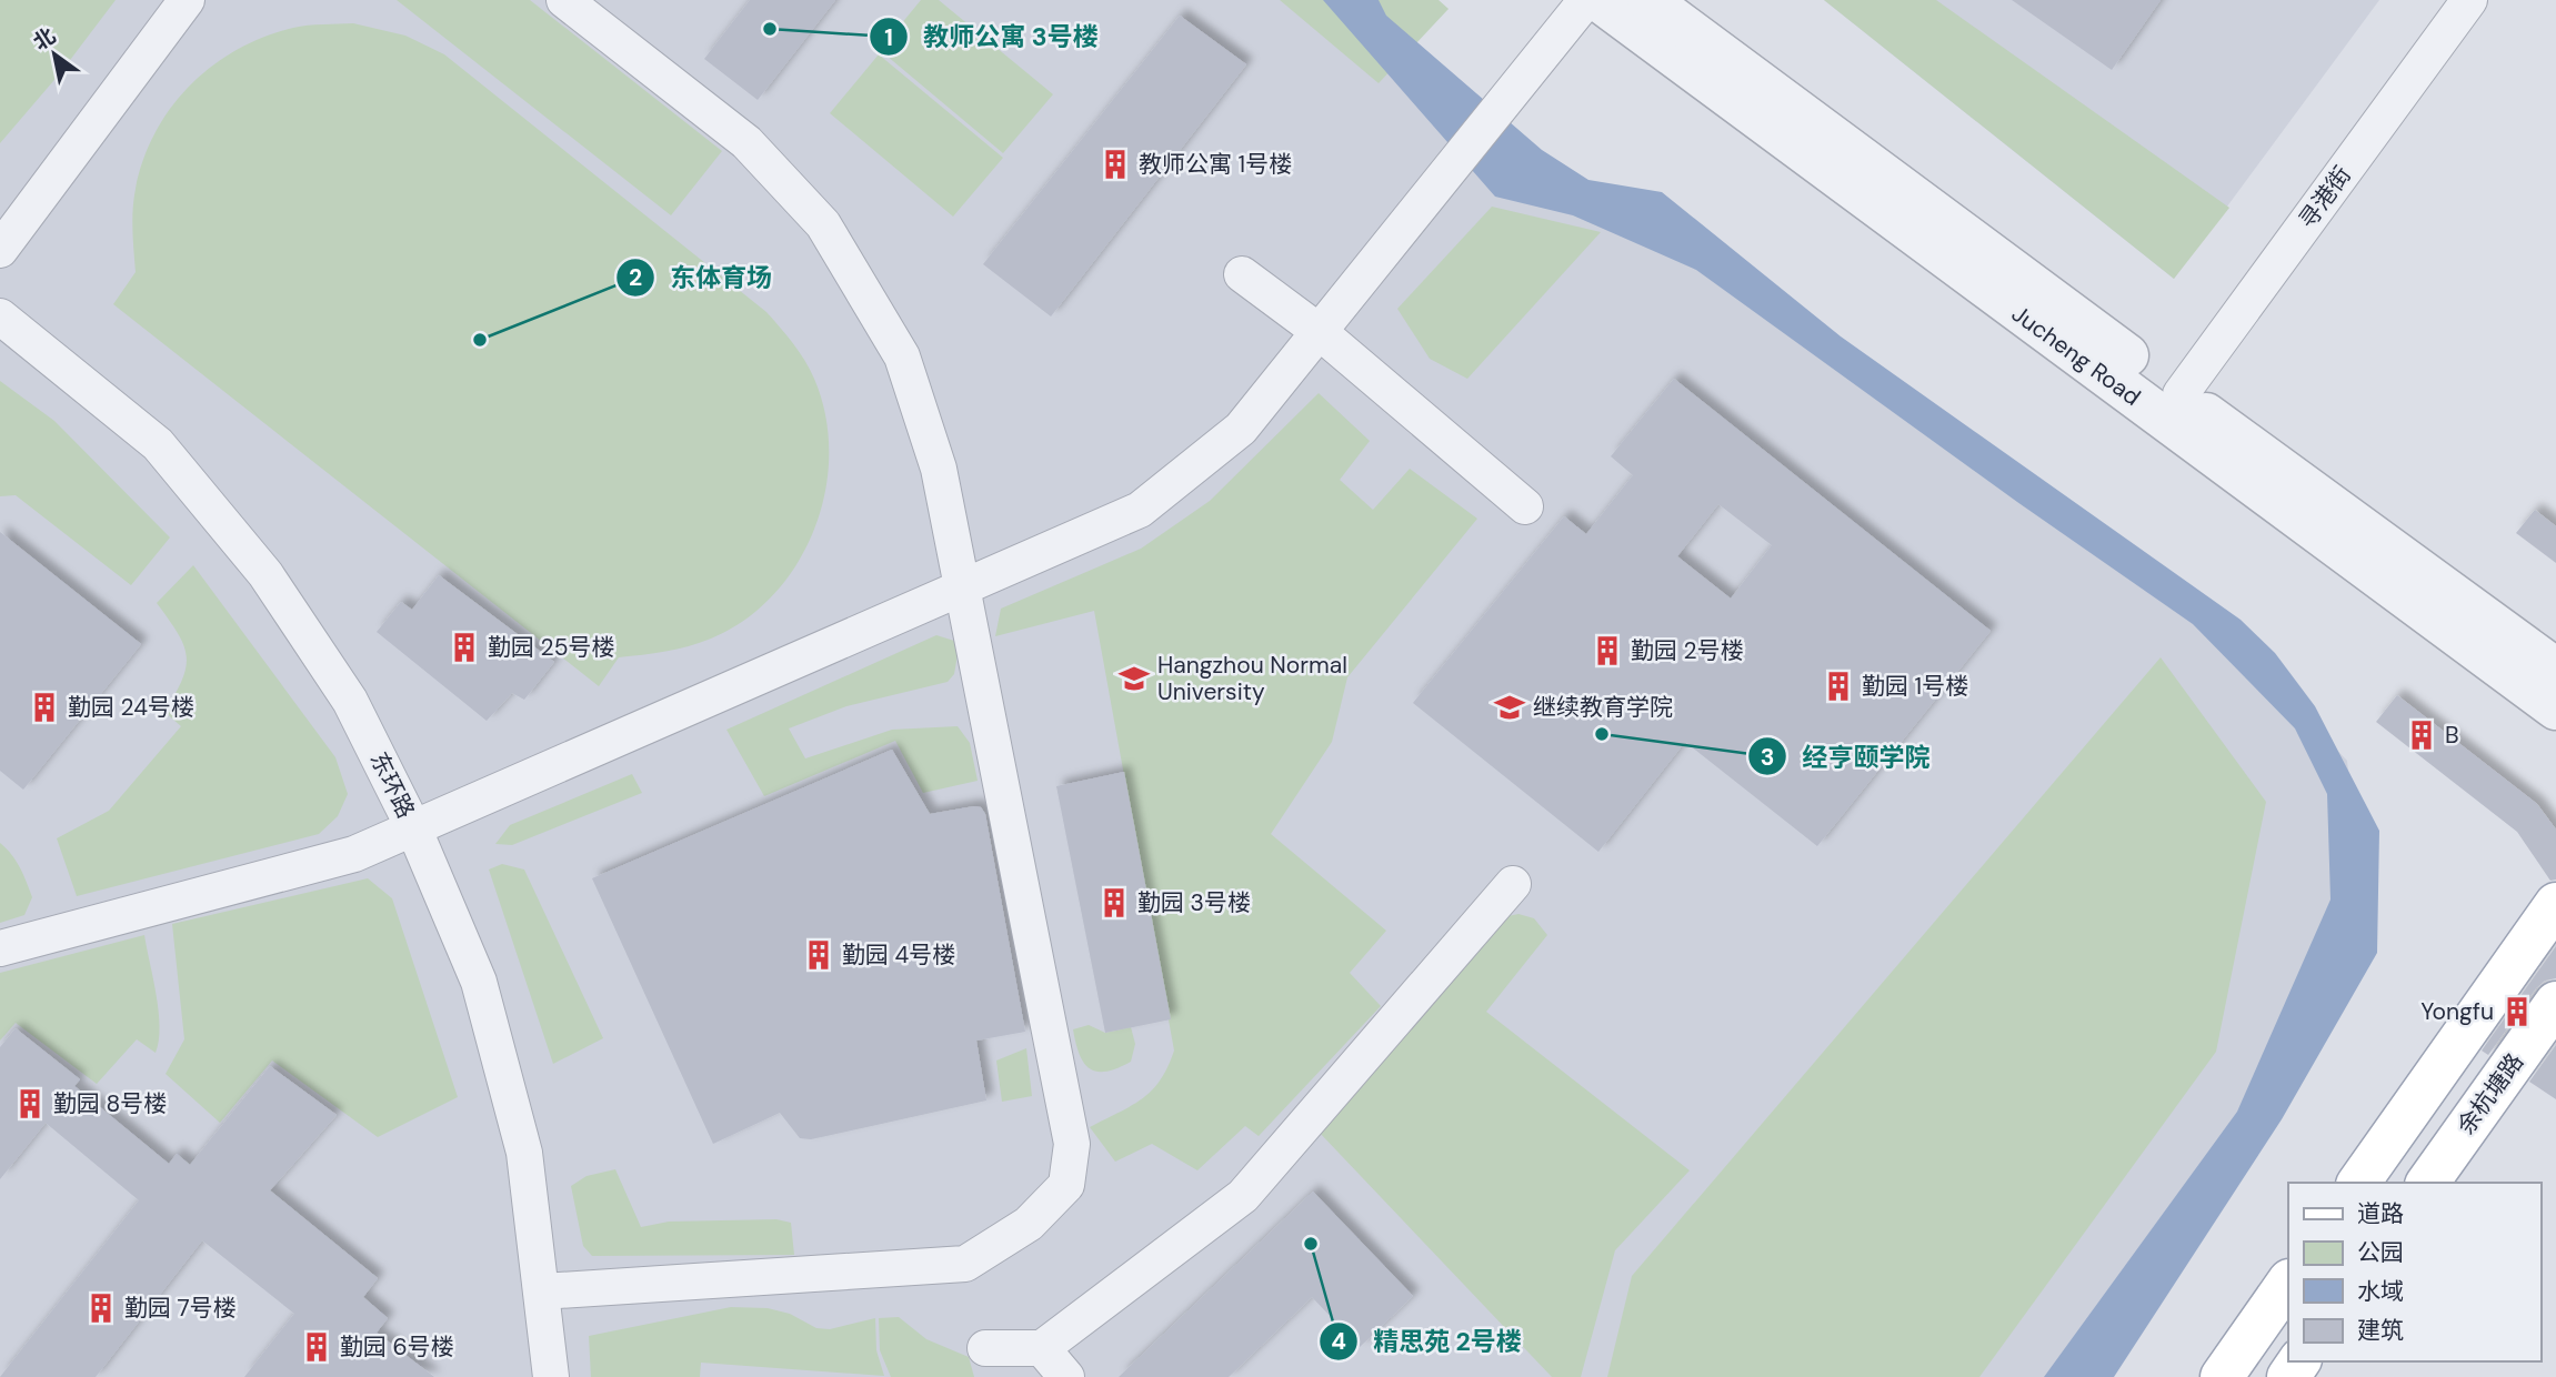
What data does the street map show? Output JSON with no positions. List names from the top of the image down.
{
  "streets": {
    "main road": ["余杭塘路"],
    "street": ["寻港街", "Jucheng Road", "东环路"]
  },
  "crossings": [
    ["寻港街", "Jucheng Road"]
  ],
  "places": {
    "other": [
      "教师公寓 3号楼",
      "东体育场",
      "经亨颐学院",
      "精思苑 2号楼"
    ],
    "building": [
      "教师公寓 1号楼",
      "勤园 25号楼",
      "勤园 2号楼",
      "勤园 1号楼",
      "勤园 24号楼",
      "B",
      "勤园 3号楼",
      "勤园 4号楼",
      "Yongfu",
      "勤园 8号楼",
      "勤园 7号楼",
      "勤园 6号楼"
    ],
    "school or university": ["Hangzhou Normal University", "继续教育学院"]
  },
  "legend": [
    "道路",
    "公园",
    "水域",
    "建筑"
  ],
  "north": "top left"
}
